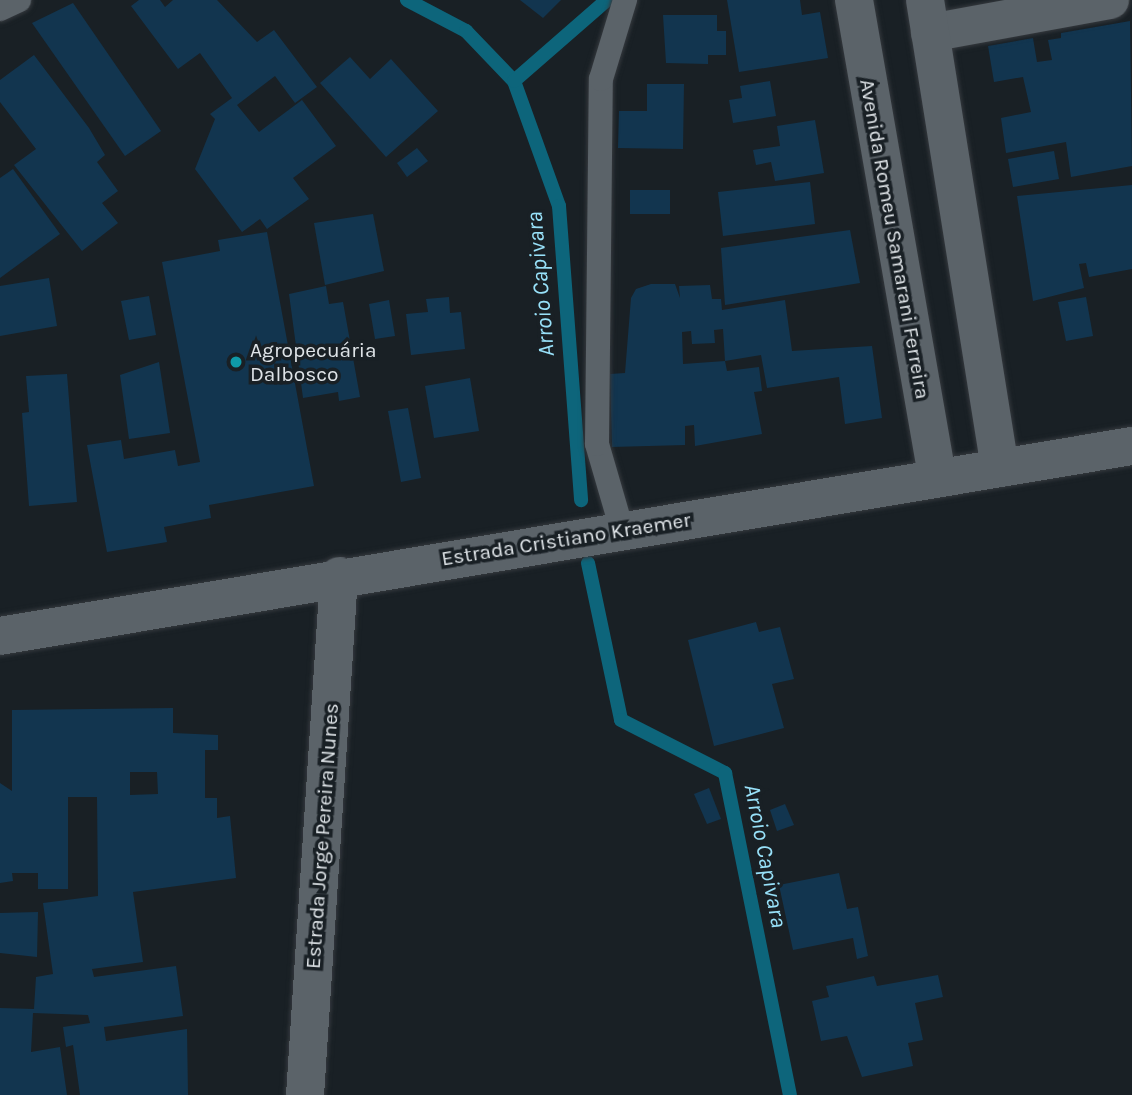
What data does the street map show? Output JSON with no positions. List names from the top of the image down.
{
  "streets": {
    "street": ["Avenida Romeu Samarani Ferreira", "Estrada Cristiano Kraemer", "Estrada Jorge Pereira Nunes"]
  },
  "crossings": [
    ["Avenida Romeu Samarani Ferreira", "Estrada Cristiano Kraemer"],
    ["Estrada Cristiano Kraemer", "Estrada Jorge Pereira Nunes"]
  ],
  "water": ["Arroio Capivara"],
  "places": ["Agropecuária Dalbosco"]
}
